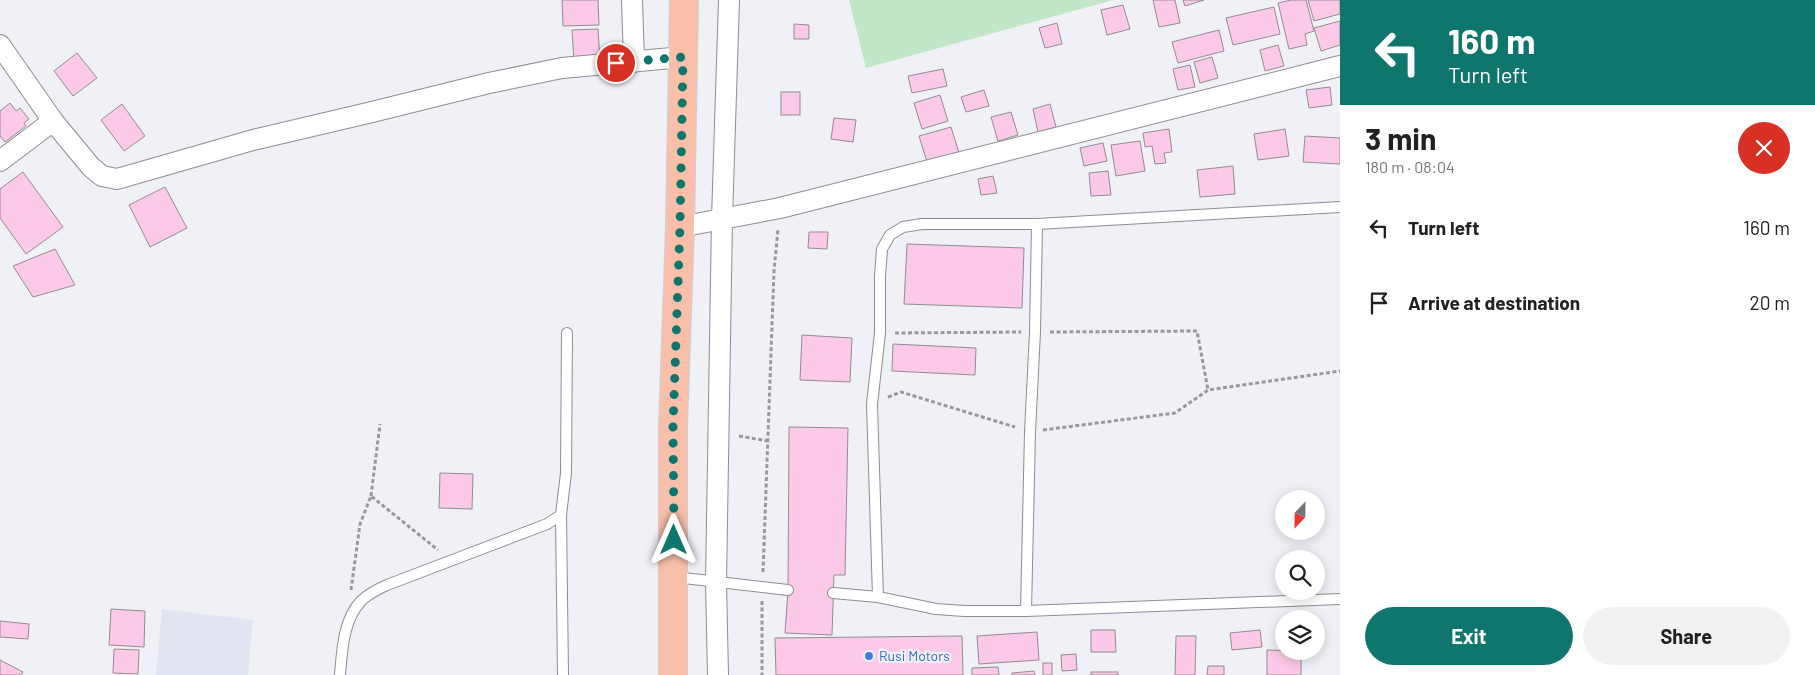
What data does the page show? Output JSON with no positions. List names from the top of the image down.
{
  "places": ["Rusi Motors"],
  "north": "bottom",
  "page": {
    "turn": ["160 m", "Turn left"],
    "heading": ["3 min", "180 m · 08:04"],
    "list": [
      {
        "name": "Turn left",
        "value": "160 m"
      },
      {
        "name": "Arrive at destination",
        "value": "20 m"
      }
    ],
    "buttons": ["Exit", "Share"]
  }
}
